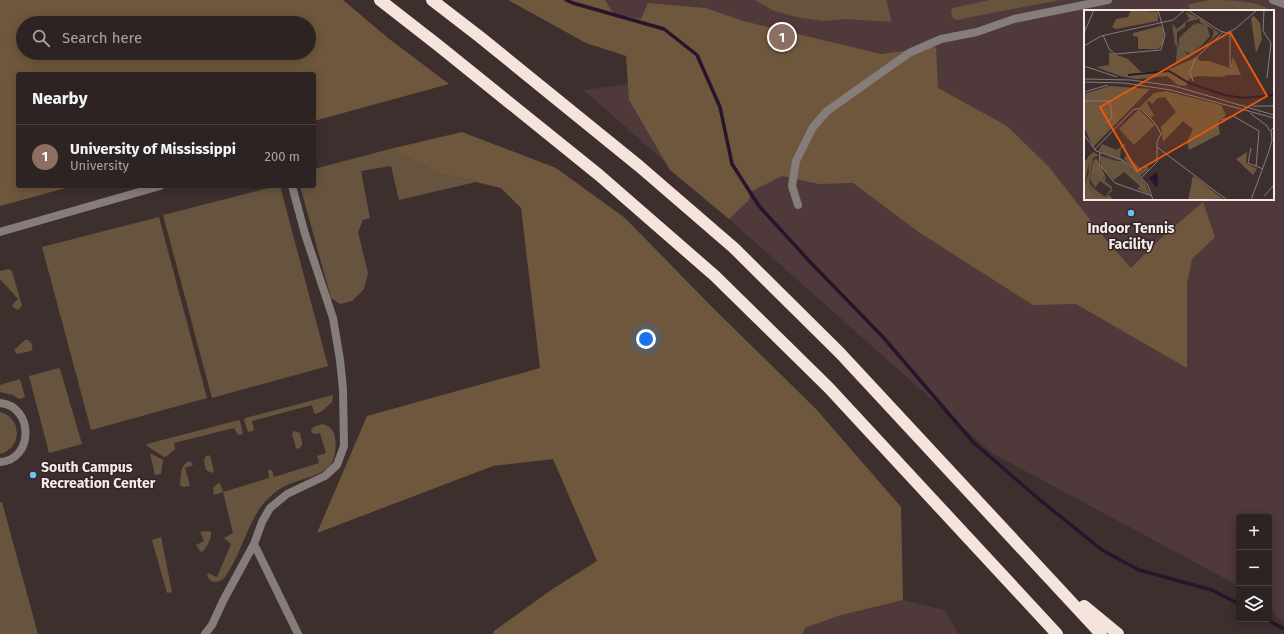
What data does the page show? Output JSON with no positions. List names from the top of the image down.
{
  "places": ["Indoor Tennis Facility", "South Campus Recreation Center"],
  "page": {
    "search": "Search here",
    "pins": "1",
    "heading": "Nearby",
    "list": [
      {
        "mark": "1",
        "name": "University of Mississippi",
        "note": "University",
        "value": "200 m"
      }
    ],
    "map_buttons": ["+", "−"]
  }
}
